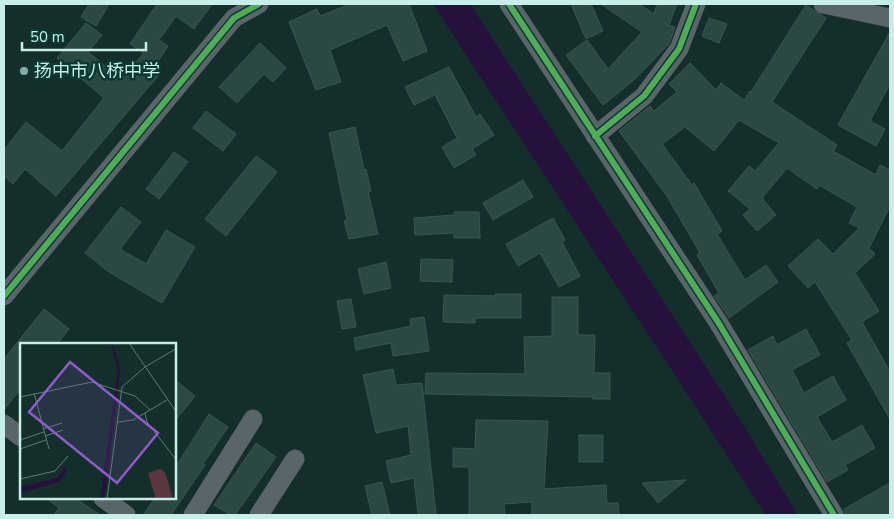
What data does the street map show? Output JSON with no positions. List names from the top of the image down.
{
  "places": ["扬中市八桥中学"],
  "scale_bar": "50 m"
}
